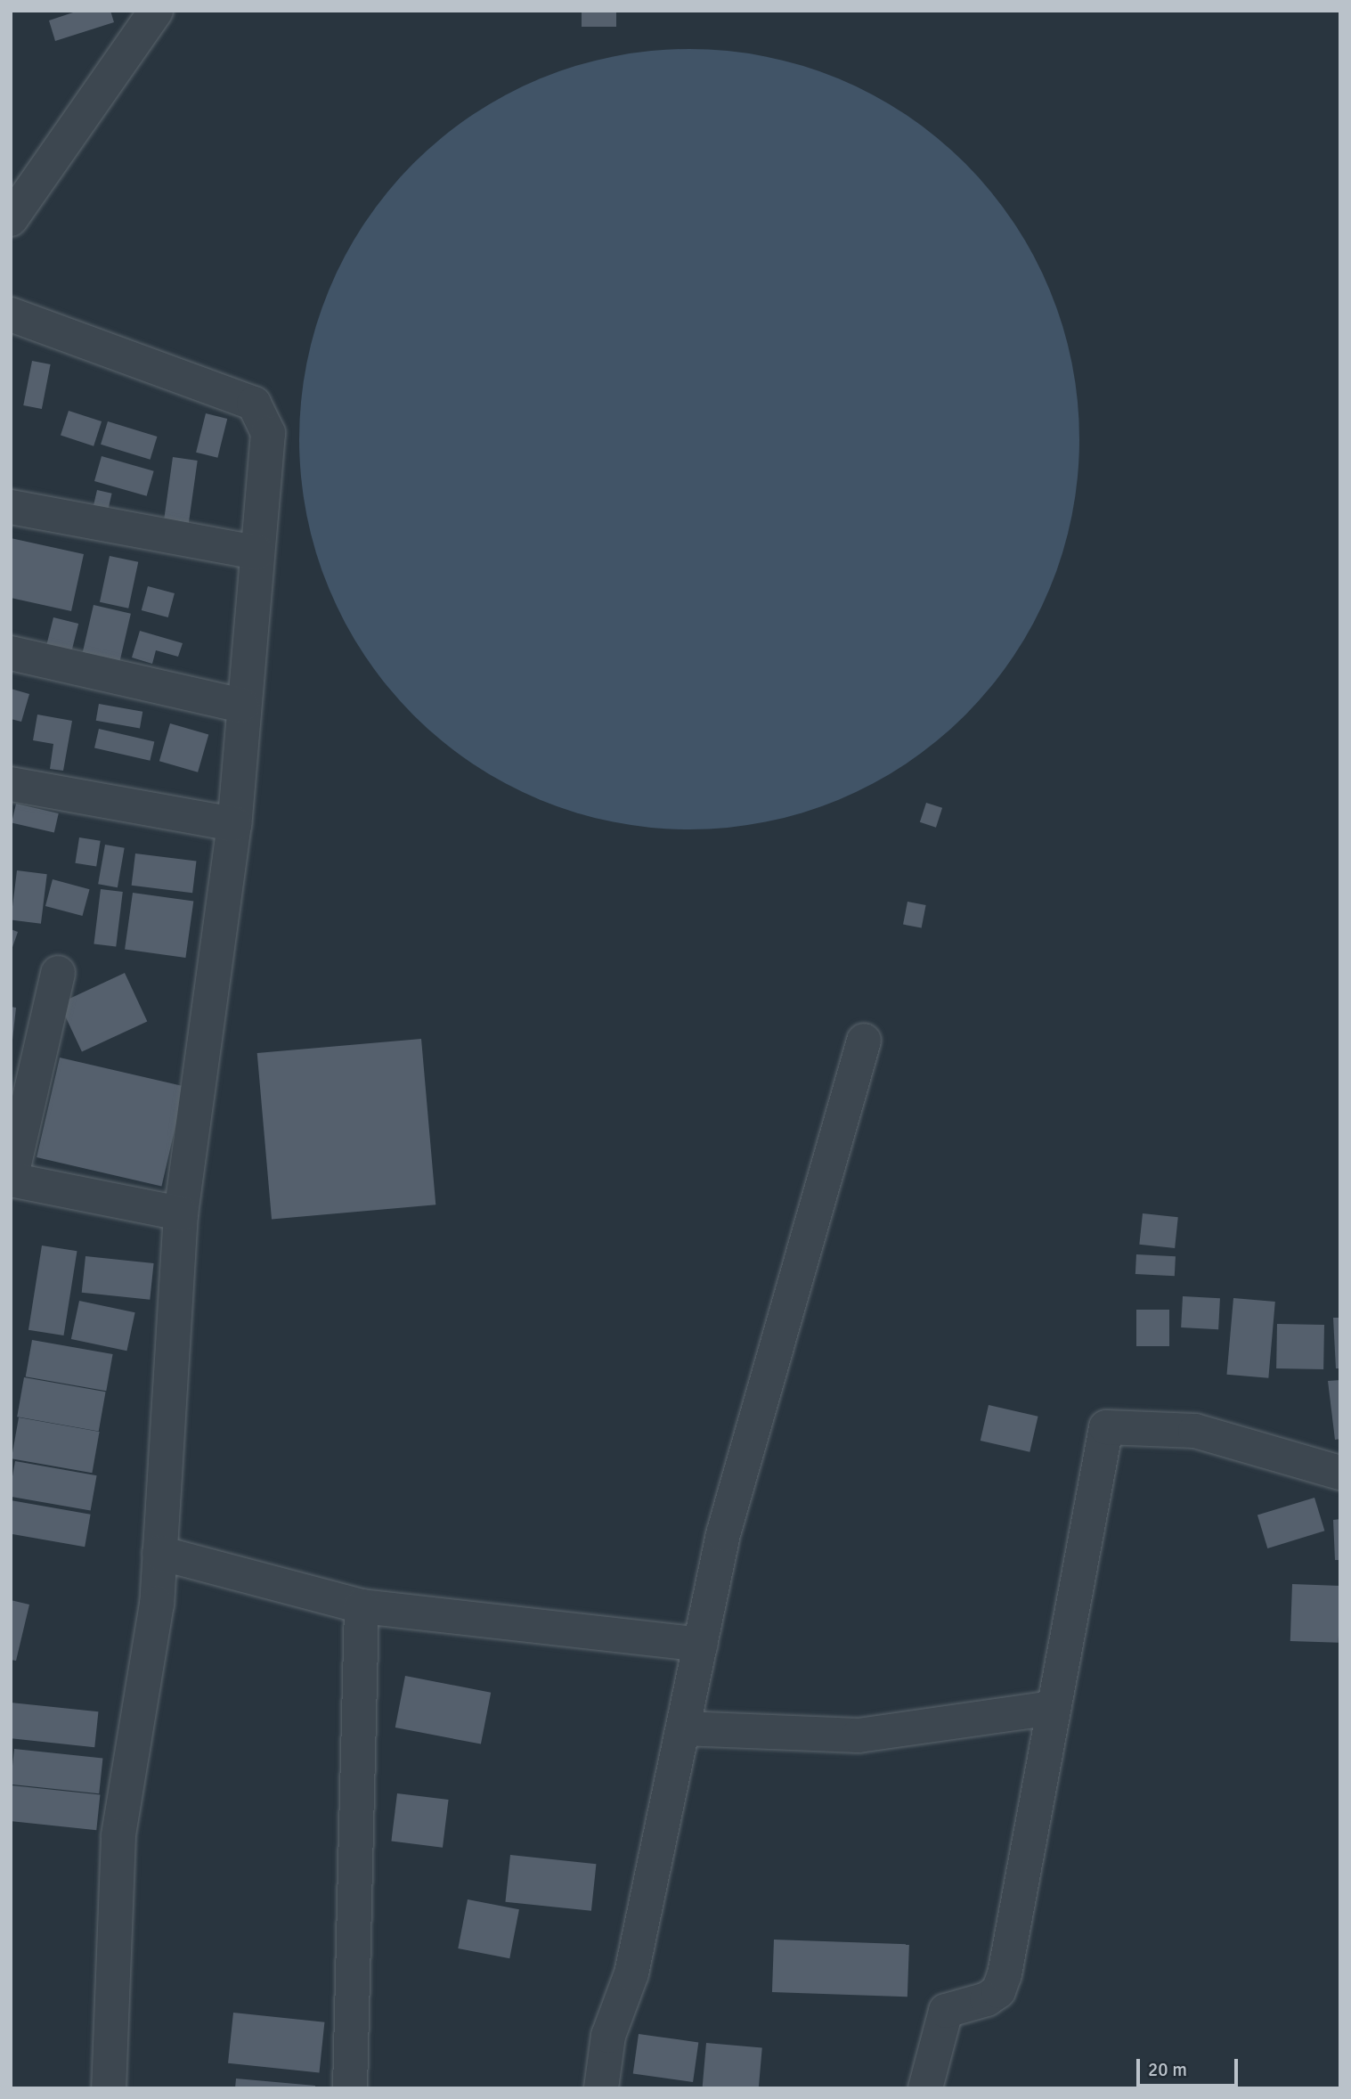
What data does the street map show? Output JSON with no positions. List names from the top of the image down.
{
  "scale_bar": "20 m"
}
